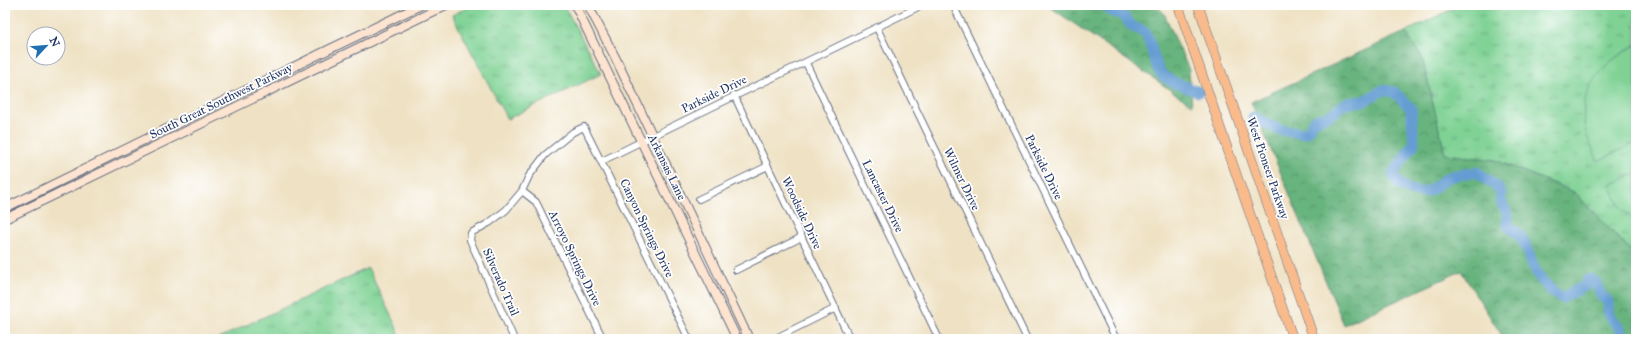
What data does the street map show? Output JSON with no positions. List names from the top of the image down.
{
  "streets": {
    "main road": ["South Great Southwest Parkway", "Arkansas Lane", "West Pioneer Parkway"],
    "street": [
      "Parkside Drive",
      "Wilmer Drive",
      "Lancaster Drive",
      "Woodside Drive",
      "Canyon Springs Drive",
      "Arroyo Springs Drive",
      "Silverado Trail"
    ]
  },
  "crossings": [
    ["Parkside Drive", "Arkansas Lane"],
    ["Parkside Drive", "Wilmer Drive"],
    ["Parkside Drive", "Lancaster Drive"],
    ["Parkside Drive", "Woodside Drive"],
    ["Parkside Drive", "Canyon Springs Drive"],
    ["Canyon Springs Drive", "Arroyo Springs Drive"],
    ["Canyon Springs Drive", "Silverado Trail"],
    ["Arroyo Springs Drive", "Silverado Trail"]
  ],
  "north": "top right"
}
